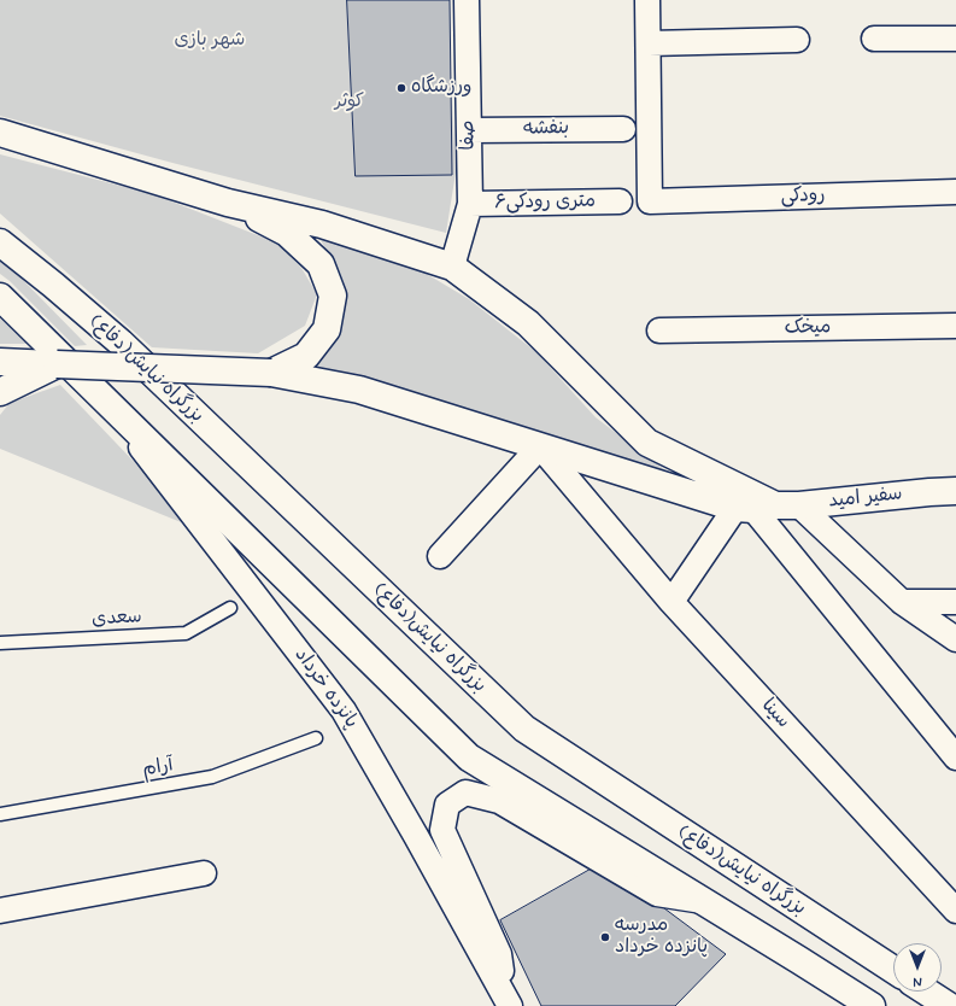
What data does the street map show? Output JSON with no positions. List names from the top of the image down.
{
  "streets": {
    "main road": ["بزرگراه نیایش(دفاع)", "سفیر امید"],
    "street": [
      "بنفشه",
      "صفا",
      "رودکی",
      "۶متری رودکی",
      "میخک",
      "پانزده خرداد",
      "سینا"
    ],
    "lane": ["سعدی", "آرام"]
  },
  "crossings": [
    ["بنفشه", "صفا"],
    ["صفا", "۶متری رودکی"]
  ],
  "parks": ["شهر بازی", "کوثر"],
  "places": ["ورزشگاه", "مدرسه پانزده خرداد"],
  "north": "bottom"
}
